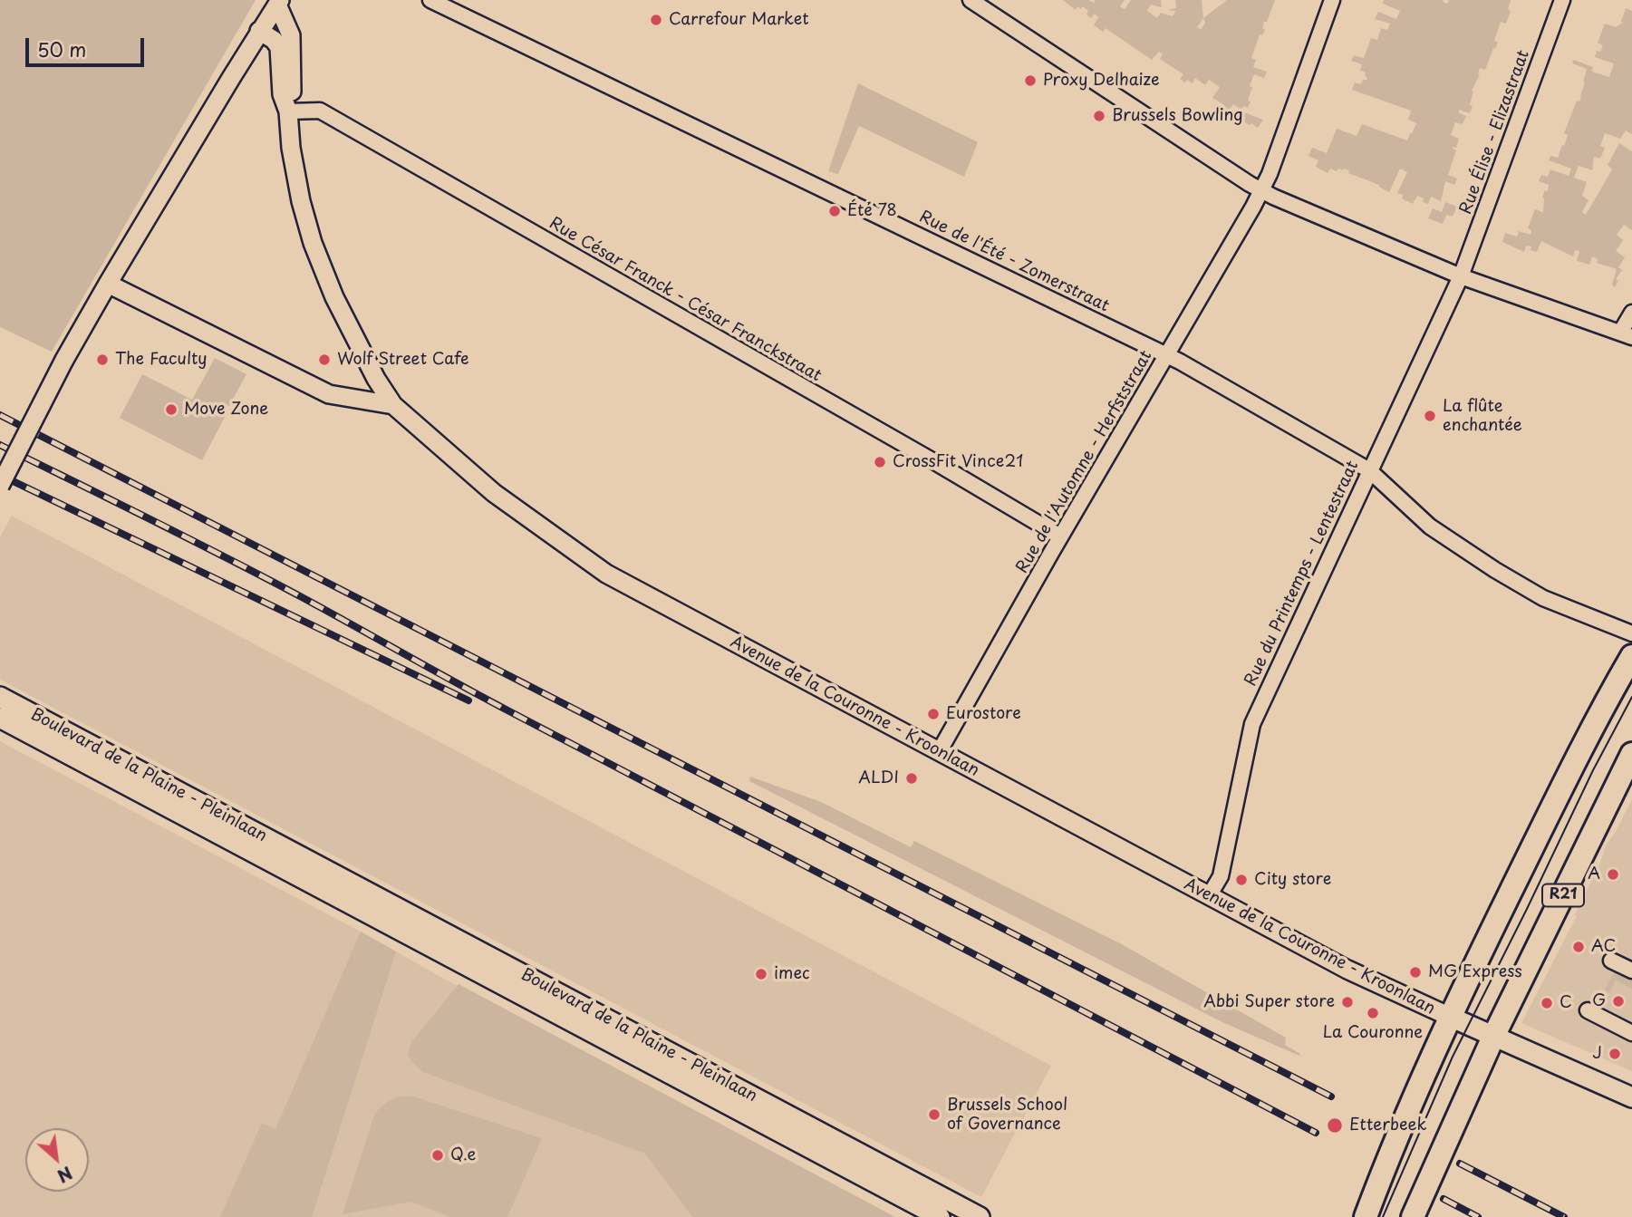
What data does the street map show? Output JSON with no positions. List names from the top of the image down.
{
  "streets": {
    "main road": ["Avenue de la Couronne - Kroonlaan", "Boulevard de la Plaine - Pleinlaan", "R21"],
    "street": [
      "Rue Élise - Elizastraat",
      "Rue de l'Été - Zomerstraat",
      "Rue César Franck - César Franckstraat",
      "Rue de l'Automne - Herfststraat",
      "Rue du Printemps - Lentestraat"
    ]
  },
  "crossings": [
    ["Rue Élise - Elizastraat", "Rue du Printemps - Lentestraat"],
    ["Rue de l'Été - Zomerstraat", "Rue de l'Automne - Herfststraat"],
    ["Rue de l'Été - Zomerstraat", "Rue du Printemps - Lentestraat"],
    ["Rue César Franck - César Franckstraat", "Rue de l'Automne - Herfststraat"],
    ["Rue César Franck - César Franckstraat", "Avenue de la Couronne - Kroonlaan"],
    ["Rue de l'Automne - Herfststraat", "Avenue de la Couronne - Kroonlaan"],
    ["Rue du Printemps - Lentestraat", "Avenue de la Couronne - Kroonlaan"],
    ["Avenue de la Couronne - Kroonlaan", "R21"]
  ],
  "places": [
    "Carrefour Market",
    "Proxy Delhaize",
    "Brussels Bowling",
    "Été 78",
    "The Faculty",
    "Wolf Street Cafe",
    "Move Zone",
    "La flûte enchantée",
    "CrossFit Vince21",
    "Eurostore",
    "ALDI",
    "A",
    "City store",
    "AC",
    "MG Express",
    "imec",
    "G",
    "Abbi Super store",
    "C",
    "La Couronne",
    "J",
    "Brussels School of Governance",
    "Etterbeek",
    "Q.e"
  ],
  "scale_bar": "50 m",
  "north": "bottom right"
}
